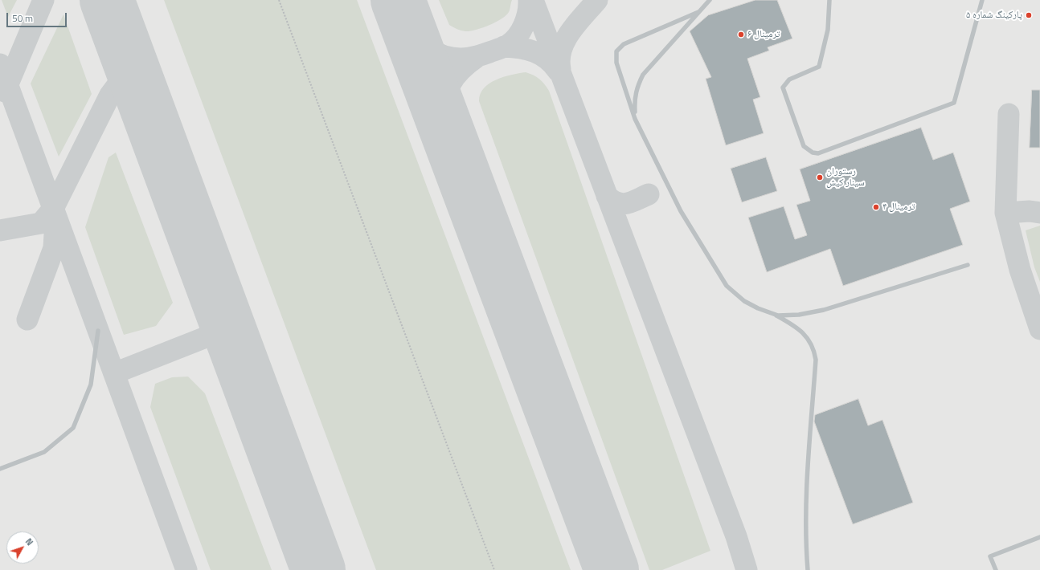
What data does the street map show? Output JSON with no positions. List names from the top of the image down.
{
  "places": [
    "پارکینگ شماره ۵",
    "ترمینال ۶",
    "رستوران سینار کیش",
    "ترمینال ۴"
  ],
  "scale_bar": "50 m",
  "north": "top right"
}
